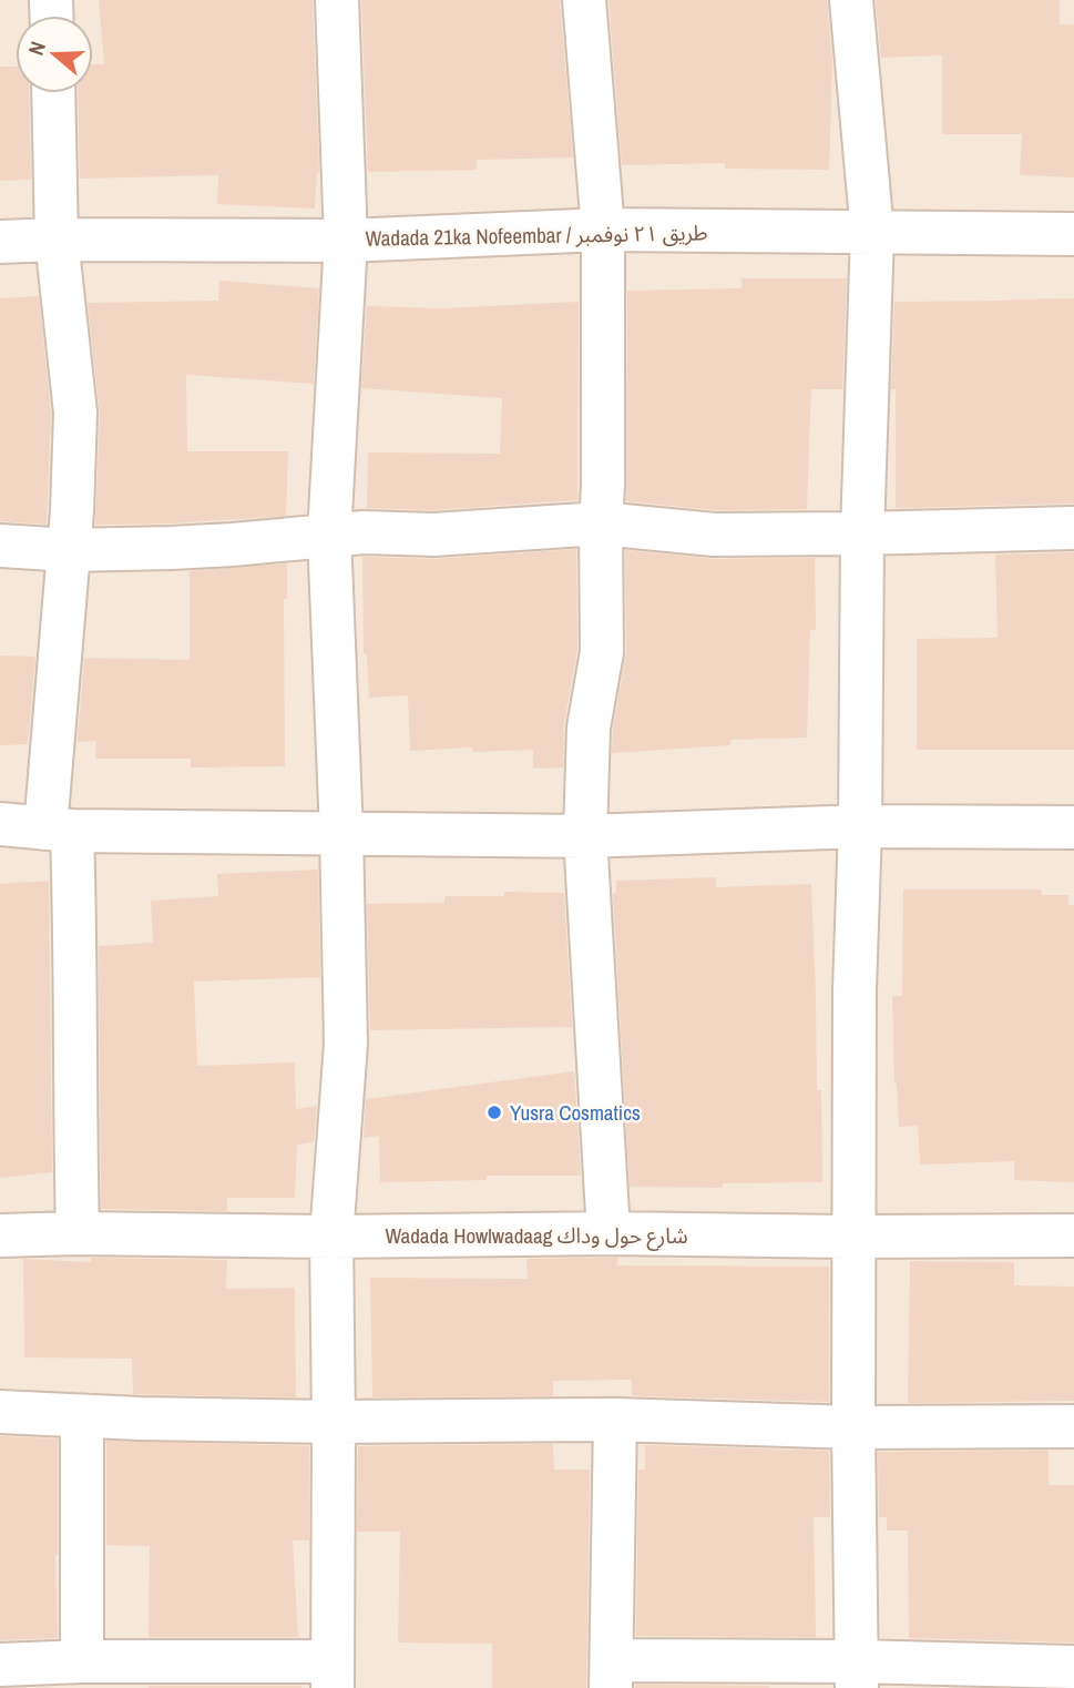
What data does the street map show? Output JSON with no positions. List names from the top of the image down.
{
  "streets": {
    "street": ["Wadada 21ka Nofeembar / طريق ٢١ نوفمبر", "Wadada Howlwadaag شارع حول وداك"]
  },
  "places": ["Yusra Cosmatics"],
  "north": "left"
}
